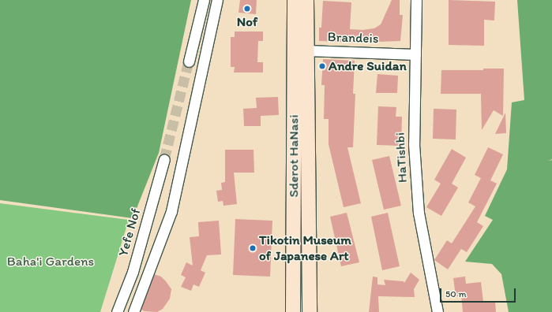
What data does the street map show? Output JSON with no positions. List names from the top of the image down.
{
  "streets": {
    "street": [
      "Brandeis",
      "Sderot HaNasi",
      "HaTishbi",
      "Yefe Nof"
    ]
  },
  "crossings": [
    ["Brandeis", "Sderot HaNasi"],
    ["Brandeis", "HaTishbi"]
  ],
  "parks": ["Baha'i Gardens"],
  "places": ["Nof", "Andre Suidan", "Tikotin Museum of Japanese Art"],
  "scale_bar": "50 m"
}
